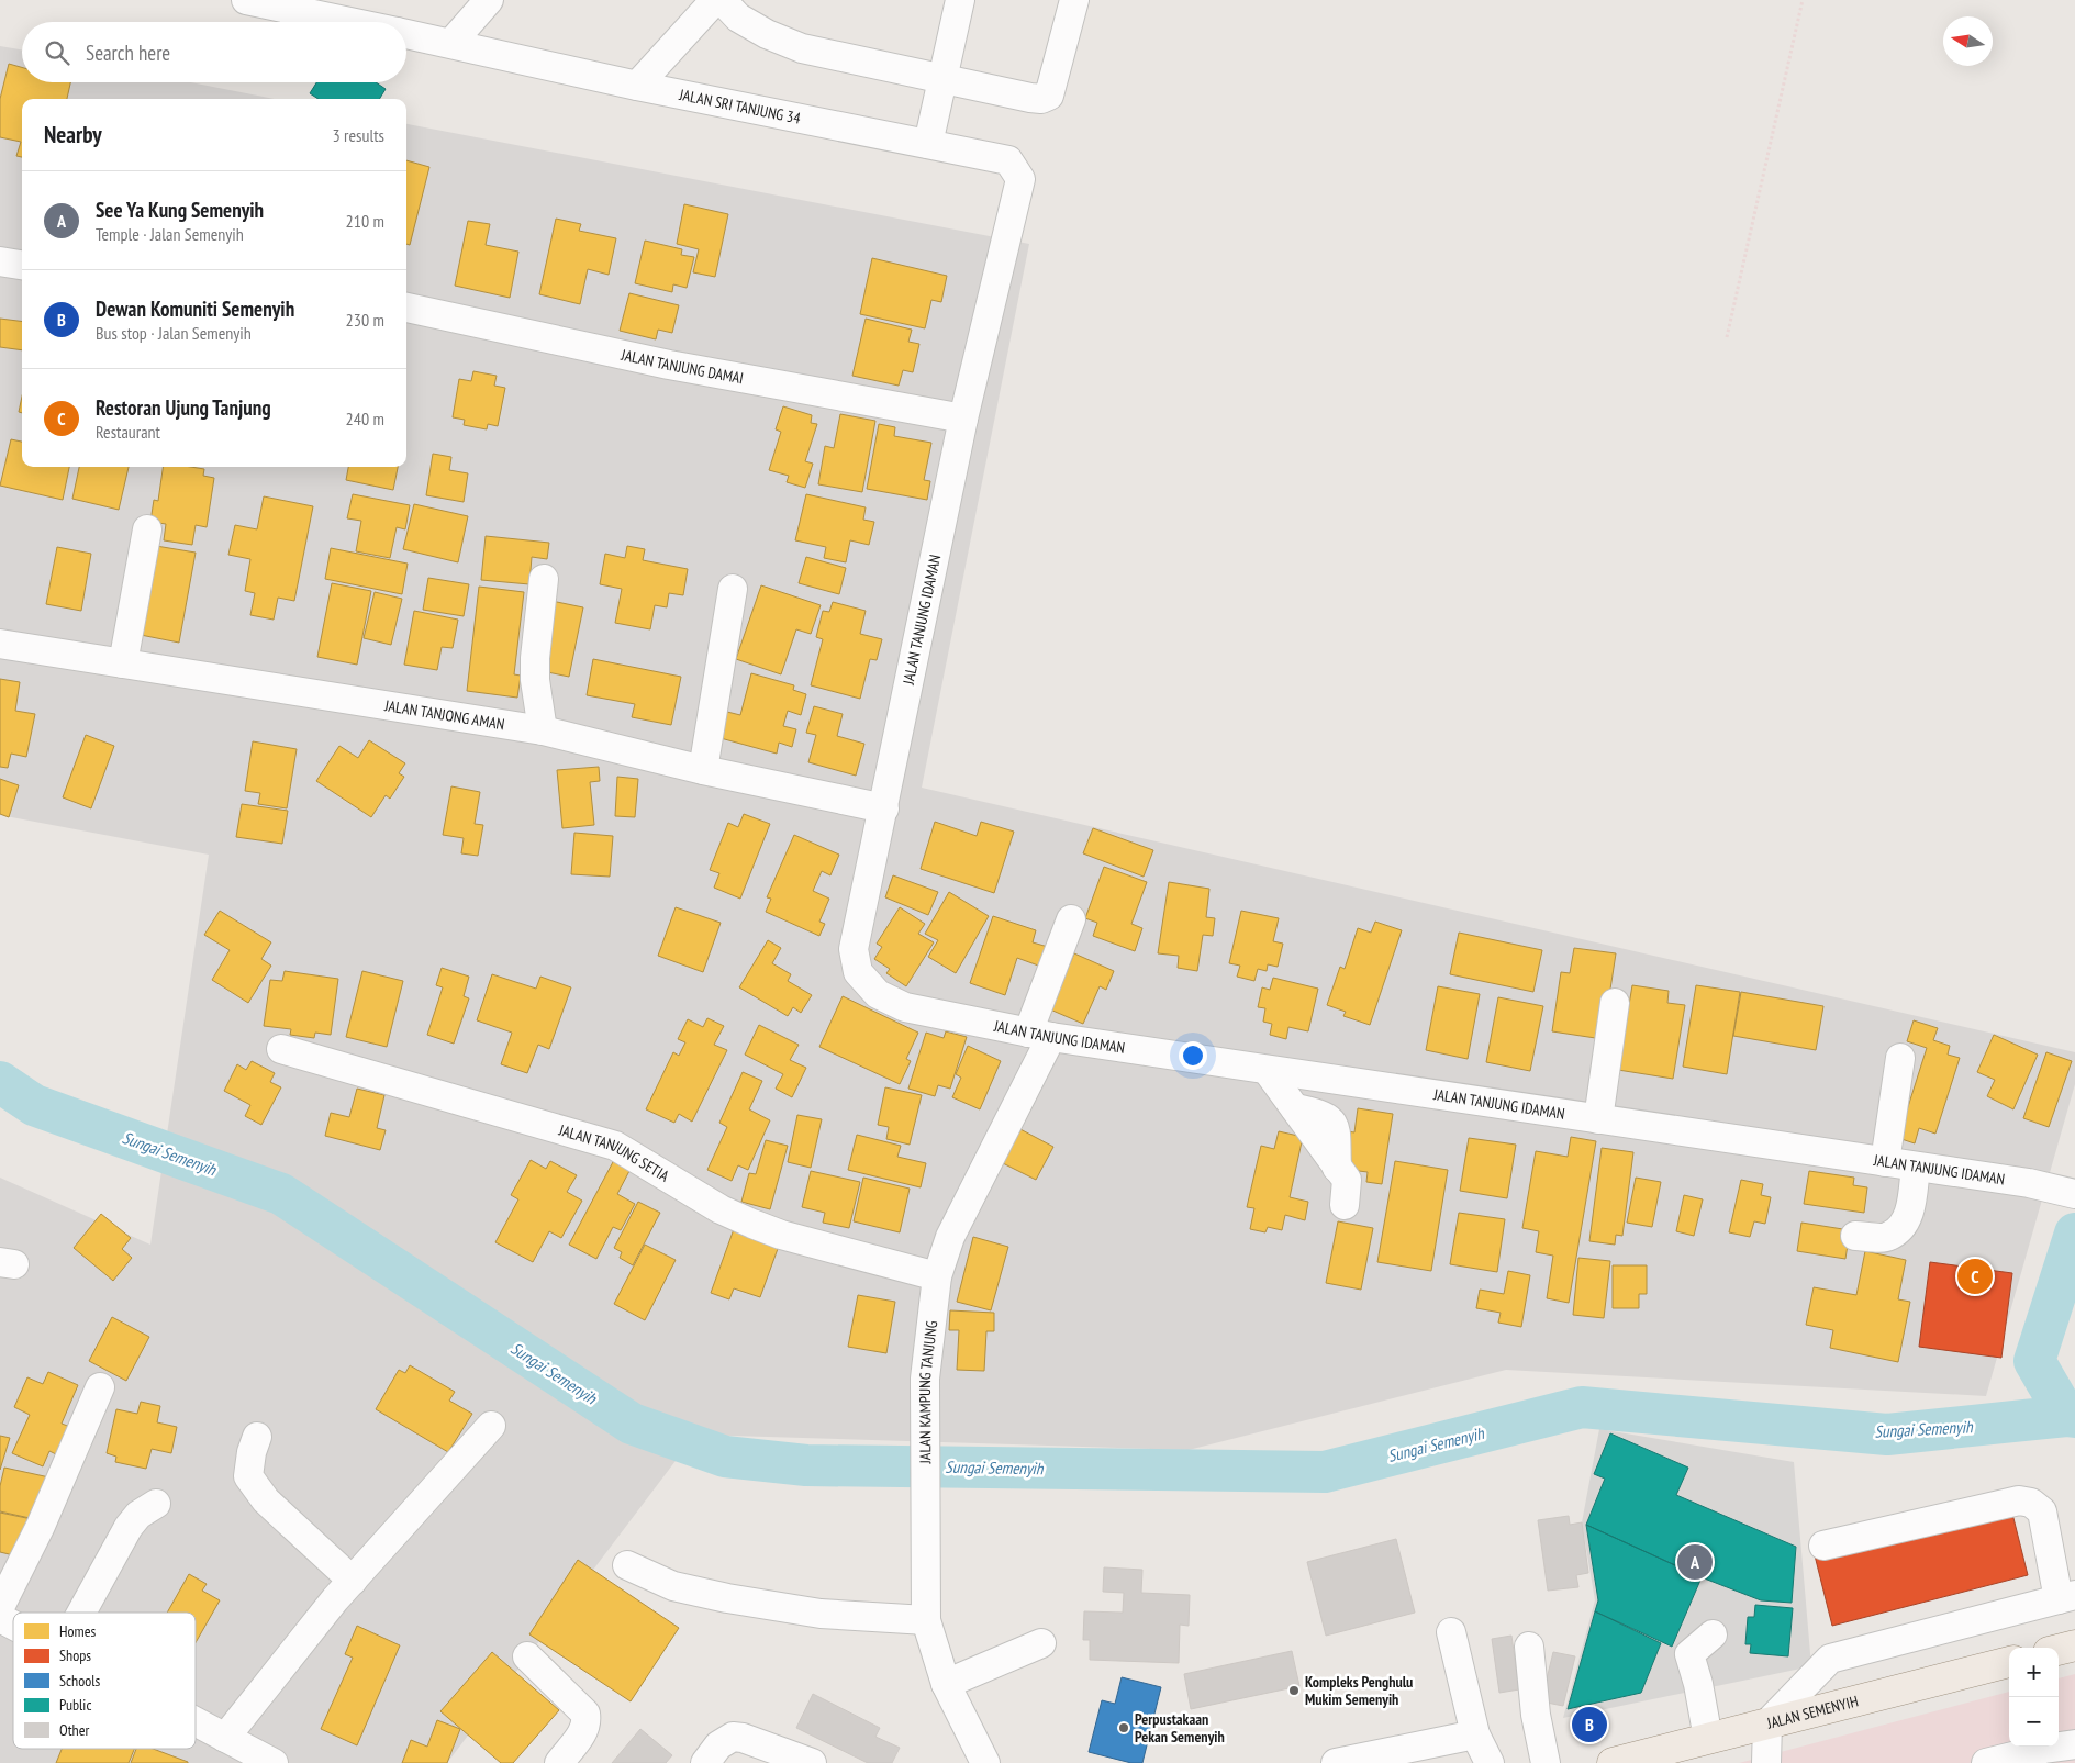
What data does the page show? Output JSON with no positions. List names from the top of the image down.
{
  "streets": {
    "main road": ["JALAN SEMENYIH"],
    "street": [
      "JALAN SRI TANJUNG 34",
      "JALAN TANJUNG DAMAI",
      "JALAN TANJUNG IDAMAN",
      "JALAN TANJONG AMAN",
      "JALAN TANJUNG SETIA",
      "JALAN KAMPUNG TANJUNG"
    ]
  },
  "crossings": [
    ["JALAN SRI TANJUNG 34", "JALAN TANJUNG IDAMAN"],
    ["JALAN TANJUNG DAMAI", "JALAN TANJUNG IDAMAN"],
    ["JALAN TANJUNG IDAMAN", "JALAN TANJONG AMAN"],
    ["JALAN TANJUNG IDAMAN", "JALAN KAMPUNG TANJUNG"],
    ["JALAN TANJUNG SETIA", "JALAN KAMPUNG TANJUNG"]
  ],
  "water": ["Sungai Semenyih"],
  "places": ["Kompleks Penghulu Mukim Semenyih", "Perpustakaan Pekan Semenyih"],
  "legend": [
    "Homes",
    "Shops",
    "Schools",
    "Public",
    "Other"
  ],
  "north": "left",
  "page": {
    "search": "Search here",
    "heading": ["Nearby", "3 results"],
    "list": [
      {
        "mark": "A",
        "name": "See Ya Kung Semenyih",
        "note": "Temple · Jalan Semenyih",
        "value": "210 m"
      },
      {
        "mark": "B",
        "name": "Dewan Komuniti Semenyih",
        "note": "Bus stop · Jalan Semenyih",
        "value": "230 m"
      },
      {
        "mark": "C",
        "name": "Restoran Ujung Tanjung",
        "note": "Restaurant",
        "value": "240 m"
      }
    ],
    "pins": ["C", "A", "B"],
    "map_buttons": ["+", "−"]
  }
}
